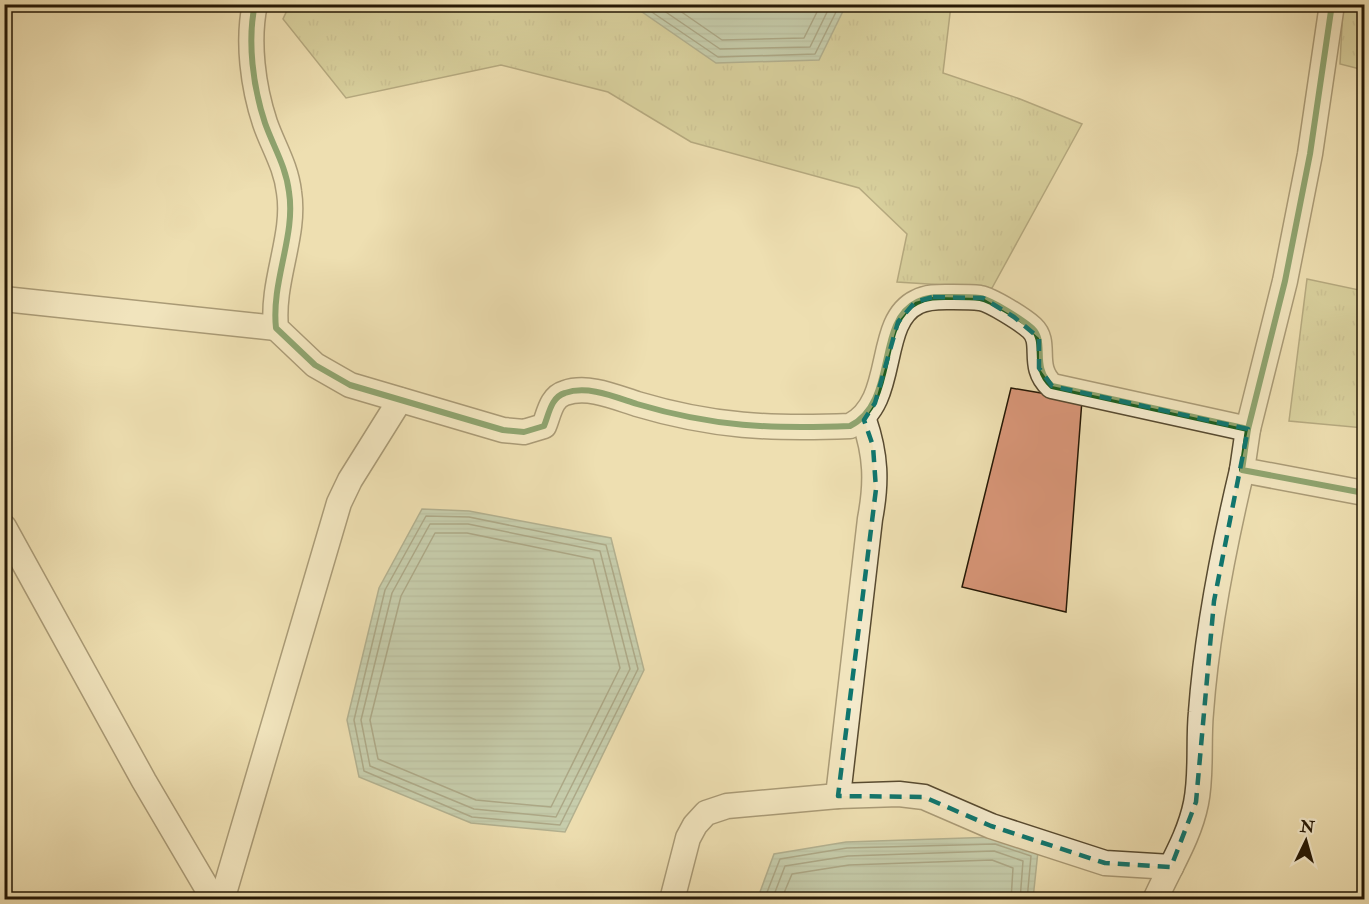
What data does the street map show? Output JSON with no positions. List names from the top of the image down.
{
  "north": "top"
}
